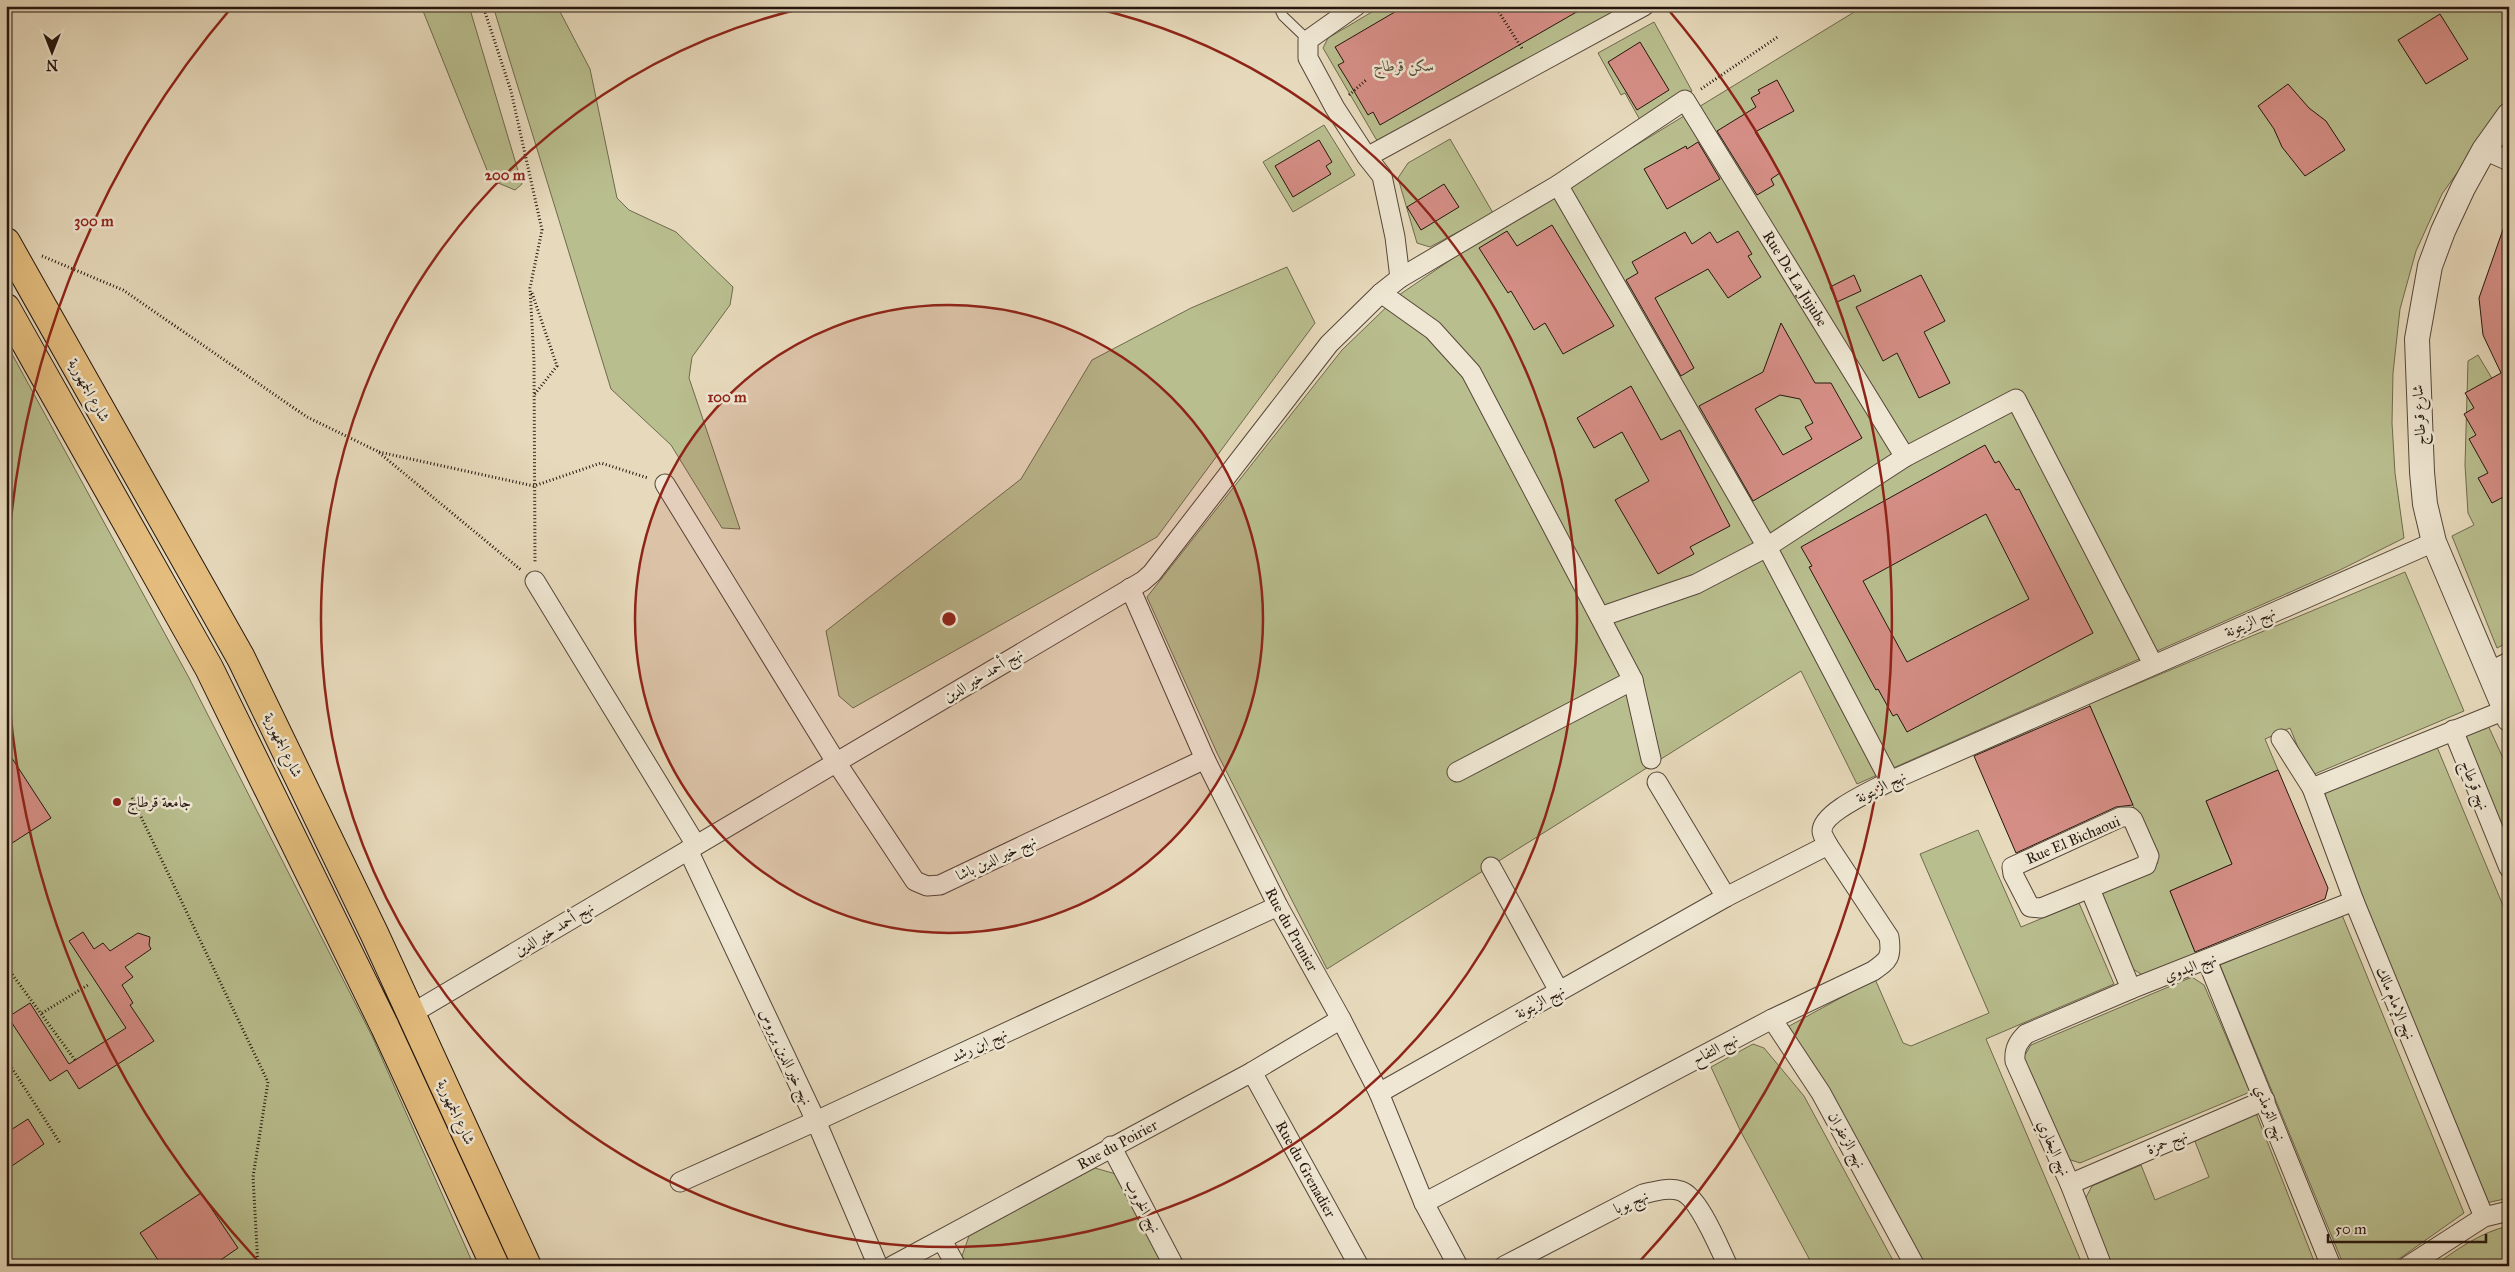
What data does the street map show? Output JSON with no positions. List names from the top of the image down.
{
  "streets": {
    "highway": ["شارع الجمهورية"],
    "street": [
      "Rue De La Jujube",
      "شارع قرطاج",
      "نهج الزيتونة",
      "نهج أحمد خير الدين",
      "نهج قرطاج",
      "Rue El Bichaoui",
      "نهج خير الدين باشا",
      "Rue du Prunier",
      "نهج البدوي",
      "نهج الإمام مالك",
      "نهج ابن رشد",
      "نهج التفاح",
      "نهج خير الدين بربروس",
      "نهج الترمذي",
      "نهج الزعفران",
      "نهج حمزة",
      "Rue du Poirier",
      "نهج البخاري",
      "Rue du Grenadier",
      "نهج يوبا",
      "نهج الخروب"
    ]
  },
  "crossings": [
    ["Rue De La Jujube", "نهج أحمد خير الدين"],
    ["شارع الجمهورية", "نهج أحمد خير الدين"],
    ["شارع قرطاج", "نهج الزيتونة"],
    ["نهج الزيتونة", "Rue du Prunier"],
    ["نهج الزيتونة", "نهج التفاح"],
    ["نهج أحمد خير الدين", "نهج خير الدين باشا"],
    ["نهج أحمد خير الدين", "Rue du Prunier"],
    ["نهج أحمد خير الدين", "نهج خير الدين بربروس"],
    ["نهج خير الدين باشا", "Rue du Prunier"],
    ["Rue du Prunier", "نهج ابن رشد"],
    ["Rue du Prunier", "نهج التفاح"],
    ["Rue du Prunier", "Rue du Poirier"],
    ["نهج البدوي", "نهج الإمام مالك"],
    ["نهج البدوي", "نهج الترمذي"],
    ["نهج البدوي", "نهج البخاري"],
    ["نهج ابن رشد", "نهج خير الدين بربروس"],
    ["نهج التفاح", "نهج الزعفران"],
    ["نهج الترمذي", "نهج حمزة"],
    ["نهج حمزة", "نهج البخاري"],
    ["Rue du Poirier", "Rue du Grenadier"],
    ["Rue du Poirier", "نهج الخروب"]
  ],
  "parks": ["سكن قرطاج"],
  "places": ["جامعة قرطاج"],
  "scale_bar": "50 m",
  "north": "bottom",
  "rings": ["200 m", "300 m", "100 m"]
}
